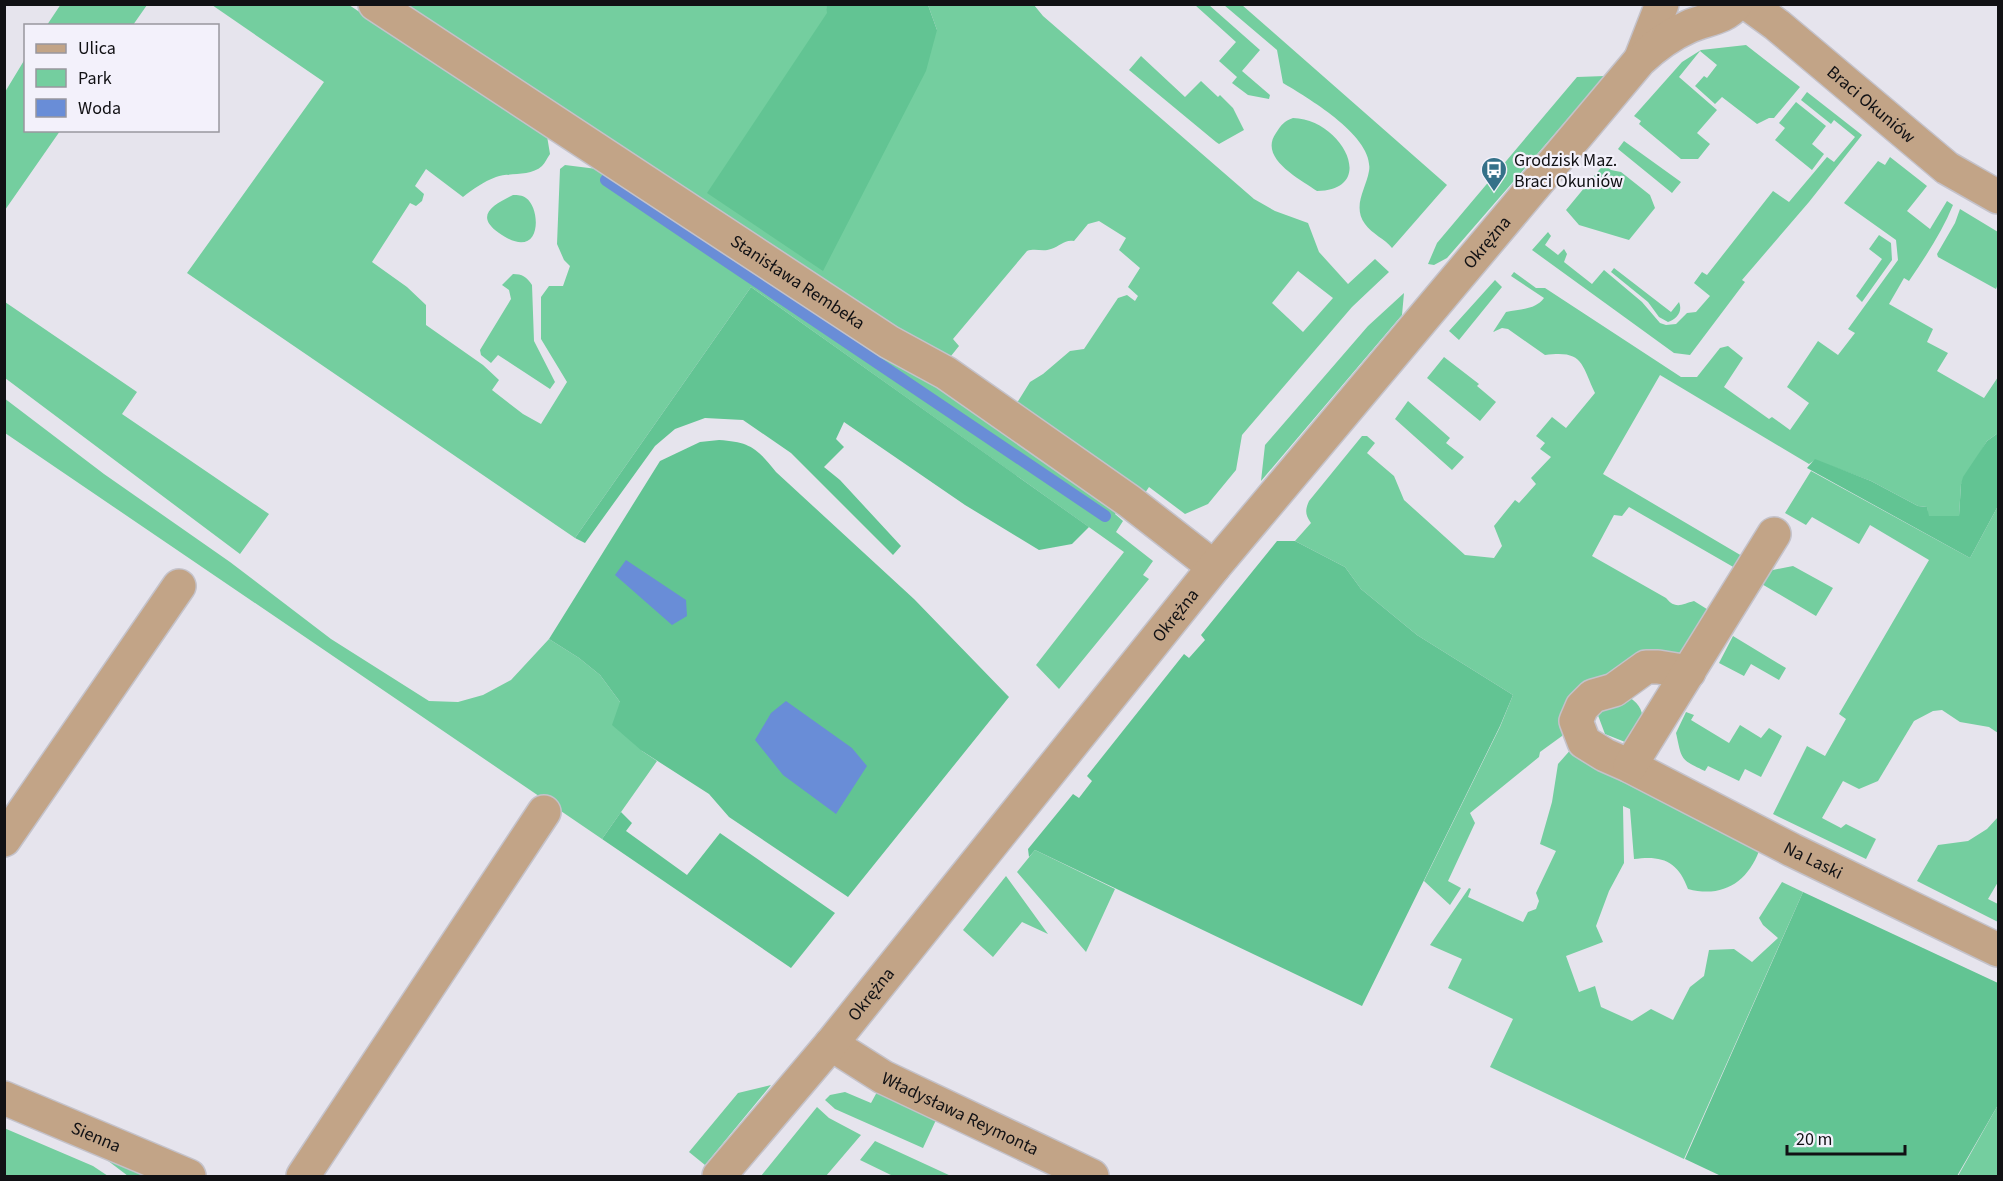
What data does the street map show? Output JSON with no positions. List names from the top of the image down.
{
  "streets": {
    "street": [
      "Braci Okuniów",
      "Okrężna",
      "Stanisława Rembeka",
      "Na Laski",
      "Władysława Reymonta",
      "Sienna"
    ]
  },
  "crossings": [
    ["Okrężna", "Stanisława Rembeka"],
    ["Okrężna", "Władysława Reymonta"]
  ],
  "places": {
    "bus stop": ["Grodzisk Maz. Braci Okuniów"]
  },
  "legend": ["Ulica", "Park", "Woda"],
  "scale_bar": "20 m"
}
